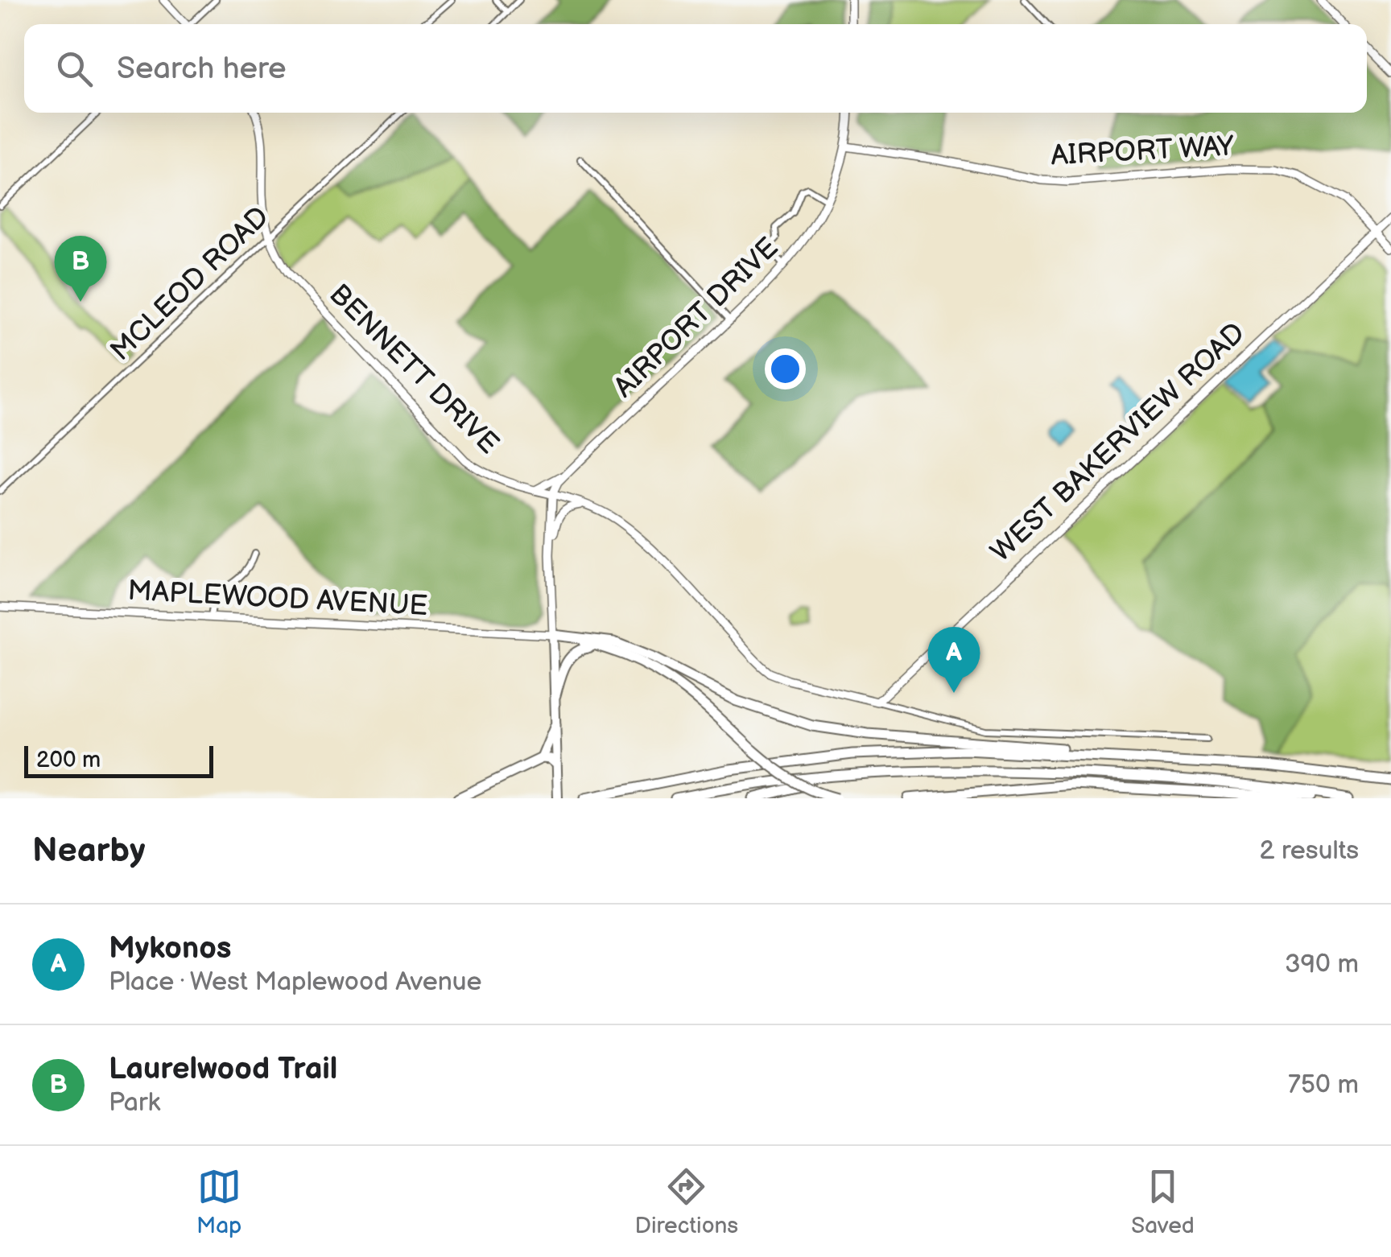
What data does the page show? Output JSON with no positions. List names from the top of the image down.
{
  "streets": {
    "street": [
      "AIRPORT WAY",
      "MCLEOD ROAD",
      "AIRPORT DRIVE",
      "BENNETT DRIVE",
      "WEST BAKERVIEW ROAD",
      "MAPLEWOOD AVENUE"
    ]
  },
  "crossings": [
    ["AIRPORT WAY", "AIRPORT DRIVE"],
    ["AIRPORT WAY", "WEST BAKERVIEW ROAD"],
    ["MCLEOD ROAD", "BENNETT DRIVE"],
    ["AIRPORT DRIVE", "BENNETT DRIVE"],
    ["BENNETT DRIVE", "WEST BAKERVIEW ROAD"]
  ],
  "scale_bar": "200 m",
  "page": {
    "search": "Search here",
    "pins": ["B", "A"],
    "scale": "200 m",
    "heading": ["Nearby", "2 results"],
    "list": [
      {
        "mark": "A",
        "name": "Mykonos",
        "note": "Place · West Maplewood Avenue",
        "value": "390 m"
      },
      {
        "mark": "B",
        "name": "Laurelwood Trail",
        "note": "Park",
        "value": "750 m"
      }
    ],
    "nav": ["Map", "Directions", "Saved"]
  }
}
